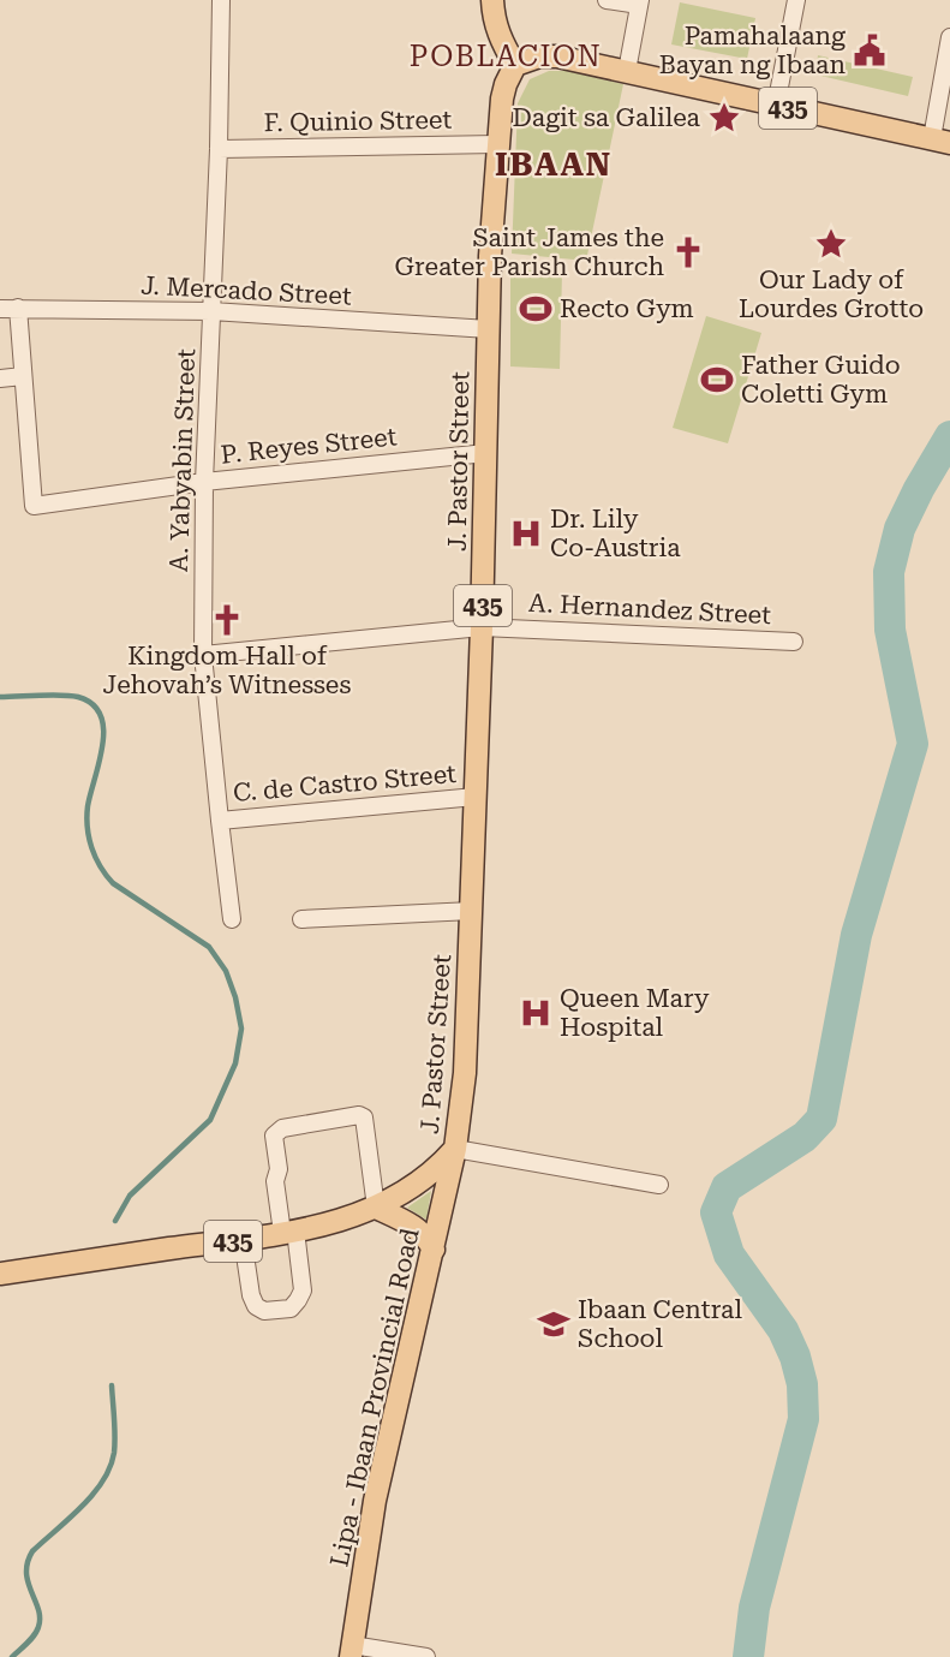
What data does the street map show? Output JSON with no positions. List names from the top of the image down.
{
  "streets": {
    "main road": ["435", "J. Pastor Street", "Lipa - Ibaan Provincial Road"],
    "street": [
      "F. Quinio Street",
      "J. Mercado Street",
      "P. Reyes Street",
      "A. Yabyabin Street",
      "A. Hernandez Street",
      "C. de Castro Street"
    ]
  },
  "crossings": [
    ["435", "J. Pastor Street"],
    ["435", "Lipa - Ibaan Provincial Road"],
    ["F. Quinio Street", "A. Yabyabin Street"],
    ["F. Quinio Street", "J. Pastor Street"],
    ["J. Mercado Street", "P. Reyes Street"],
    ["J. Mercado Street", "A. Yabyabin Street"],
    ["J. Mercado Street", "J. Pastor Street"],
    ["P. Reyes Street", "A. Yabyabin Street"],
    ["P. Reyes Street", "J. Pastor Street"],
    ["A. Yabyabin Street", "A. Hernandez Street"],
    ["A. Yabyabin Street", "C. de Castro Street"],
    ["J. Pastor Street", "A. Hernandez Street"],
    ["J. Pastor Street", "C. de Castro Street"],
    ["J. Pastor Street", "Lipa - Ibaan Provincial Road"]
  ],
  "districts": ["POBLACION", "IBAAN"],
  "places": {
    "public building": ["Pamahalaang Bayan ng Ibaan"],
    "place": ["Dagit sa Galilea", "Our Lady of Lourdes Grotto"],
    "church": ["Saint James the Greater Parish Church", "Kingdom Hall of Jehovah’s Witnesses"],
    "sports": ["Recto Gym", "Father Guido Coletti Gym"],
    "hospital": ["Dr. Lily Co-Austria", "Queen Mary Hospital"],
    "school or university": ["Ibaan Central School"]
  }
}
